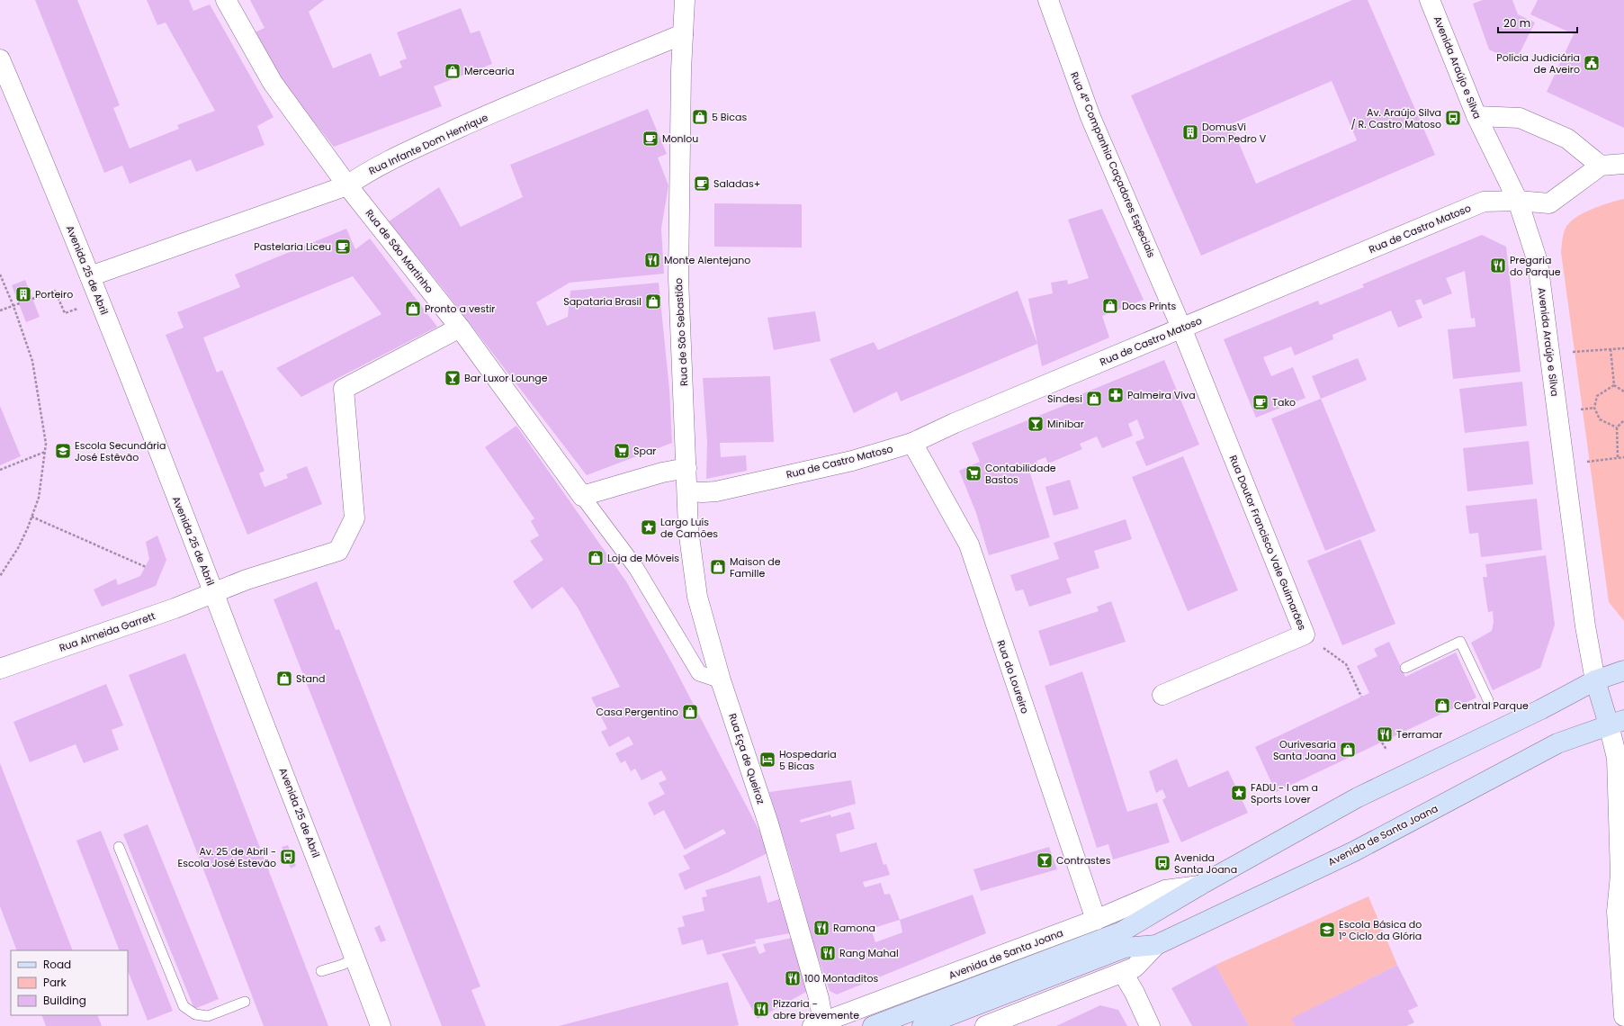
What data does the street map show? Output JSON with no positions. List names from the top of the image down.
{
  "streets": {
    "main road": ["Avenida de Santa Joana"],
    "street": [
      "Avenida Araújo e Silva",
      "Rua Infante Dom Henrique",
      "Rua 4ª Companhia Caçadores Especiais",
      "Rua de Castro Matoso",
      "Rua de São Martinho",
      "Avenida 25 de Abril",
      "Rua de São Sebastião",
      "Rua Doutor Francisco Vale Guimarães",
      "Rua Almeida Garrett",
      "Rua do Loureiro",
      "Rua Eça de Queiroz"
    ]
  },
  "crossings": [
    ["Avenida Araújo e Silva", "Rua de Castro Matoso"],
    ["Avenida Araújo e Silva", "Avenida de Santa Joana"],
    ["Rua Infante Dom Henrique", "Rua de São Martinho"],
    ["Rua Infante Dom Henrique", "Avenida 25 de Abril"],
    ["Rua Infante Dom Henrique", "Rua de São Sebastião"],
    ["Rua 4ª Companhia Caçadores Especiais", "Rua de Castro Matoso"],
    ["Rua 4ª Companhia Caçadores Especiais", "Rua Doutor Francisco Vale Guimarães"],
    ["Rua de Castro Matoso", "Rua de São Sebastião"],
    ["Rua de Castro Matoso", "Rua Doutor Francisco Vale Guimarães"],
    ["Rua de Castro Matoso", "Rua do Loureiro"],
    ["Rua de Castro Matoso", "Rua Eça de Queiroz"],
    ["Rua de São Martinho", "Rua Almeida Garrett"],
    ["Avenida 25 de Abril", "Rua Almeida Garrett"],
    ["Rua de São Sebastião", "Rua Eça de Queiroz"],
    ["Rua do Loureiro", "Avenida de Santa Joana"],
    ["Rua Eça de Queiroz", "Avenida de Santa Joana"]
  ],
  "places": {
    "public building": ["Polícia Judiciária de Aveiro"],
    "shop": [
      "Mercearia",
      "5 Bicas",
      "Sapataria Brasil",
      "Docs Prints",
      "Pronto a vestir",
      "Sindesi",
      "Loja de Móveis",
      "Maison de Famille",
      "Stand",
      "Central Parque",
      "Casa Pergentino",
      "Ourivesaria Santa Joana"
    ],
    "bus stop": ["Av. Araújo Silva / R. Castro Matoso", "Av. 25 de Abril - Escola José Estevão", "Avenida Santa Joana"],
    "building": ["DomusVi Dom Pedro V", "Porteiro"],
    "cafe": [
      "Monlou",
      "Saladas+",
      "Pastelaria Liceu",
      "Tako"
    ],
    "restaurant": [
      "Monte Alentejano",
      "Pregaria do Parque",
      "Terramar",
      "Ramona",
      "Rang Mahal",
      "100 Montaditos",
      "Pizzaria - abre brevemente"
    ],
    "bar": ["Bar Luxor Lounge", "Minibar", "Contrastes"],
    "pharmacy": ["Palmeira Viva"],
    "school or university": ["Escola Secundária José Estêvão", "Escola Básica do 1º Ciclo da Glória"],
    "supermarket": ["Spar", "Contabilidade Bastos"],
    "place": ["Largo Luís de Camões", "FADU - I am a Sports Lover"],
    "hotel": ["Hospedaria 5 Bicas"]
  },
  "legend": ["Road", "Park", "Building"],
  "scale_bar": "20 m"
}
